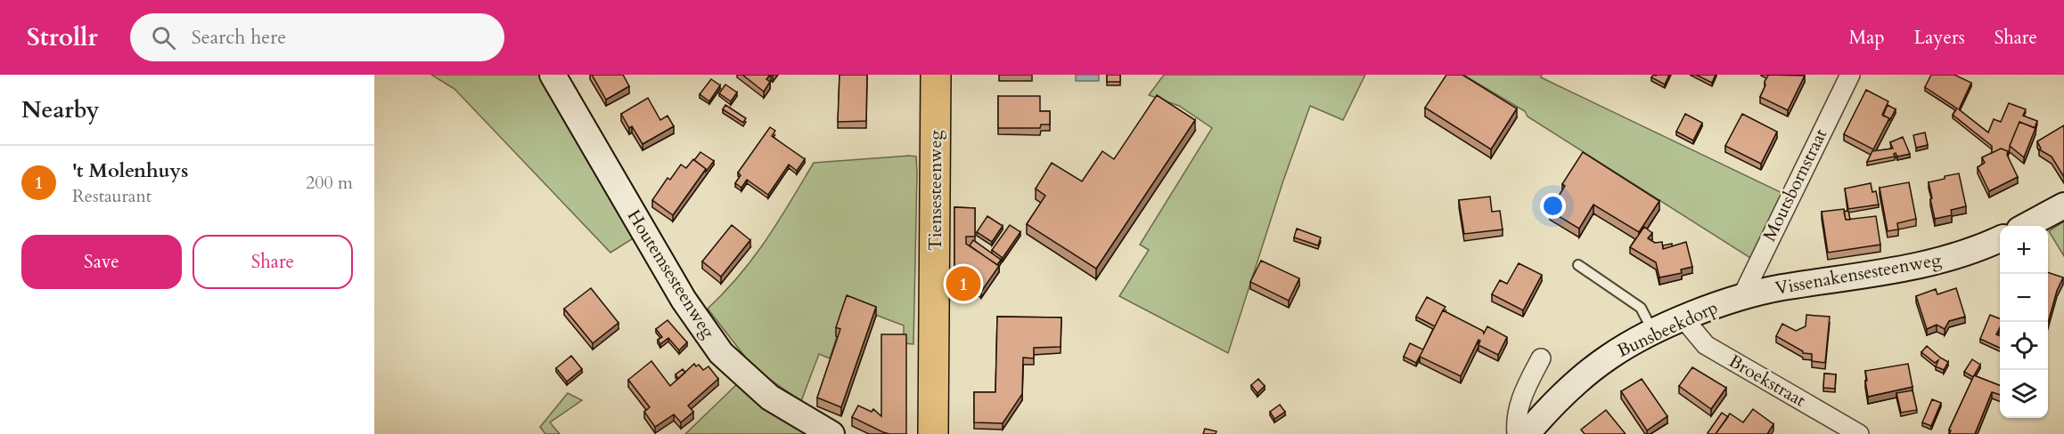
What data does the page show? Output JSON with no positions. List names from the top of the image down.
{
  "streets": {
    "main road": ["Tiensesteenweg"],
    "street": [
      "Moutsbornstraat",
      "Houtemsesteenweg",
      "Vissenakensesteenweg",
      "Bunsbeekdorp",
      "Broekstraat"
    ]
  },
  "crossings": [
    ["Moutsbornstraat", "Vissenakensesteenweg"],
    ["Moutsbornstraat", "Bunsbeekdorp"],
    ["Vissenakensesteenweg", "Bunsbeekdorp"],
    ["Bunsbeekdorp", "Broekstraat"]
  ],
  "page": {
    "header": "Strollr",
    "search": "Search here",
    "nav": ["Map", "Layers", "Share"],
    "heading": "Nearby",
    "list": [
      {
        "mark": "1",
        "name": "'t Molenhuys",
        "note": "Restaurant",
        "value": "200 m"
      }
    ],
    "buttons": ["Save", "Share"],
    "map_buttons": ["+", "−"],
    "pins": "1"
  }
}
